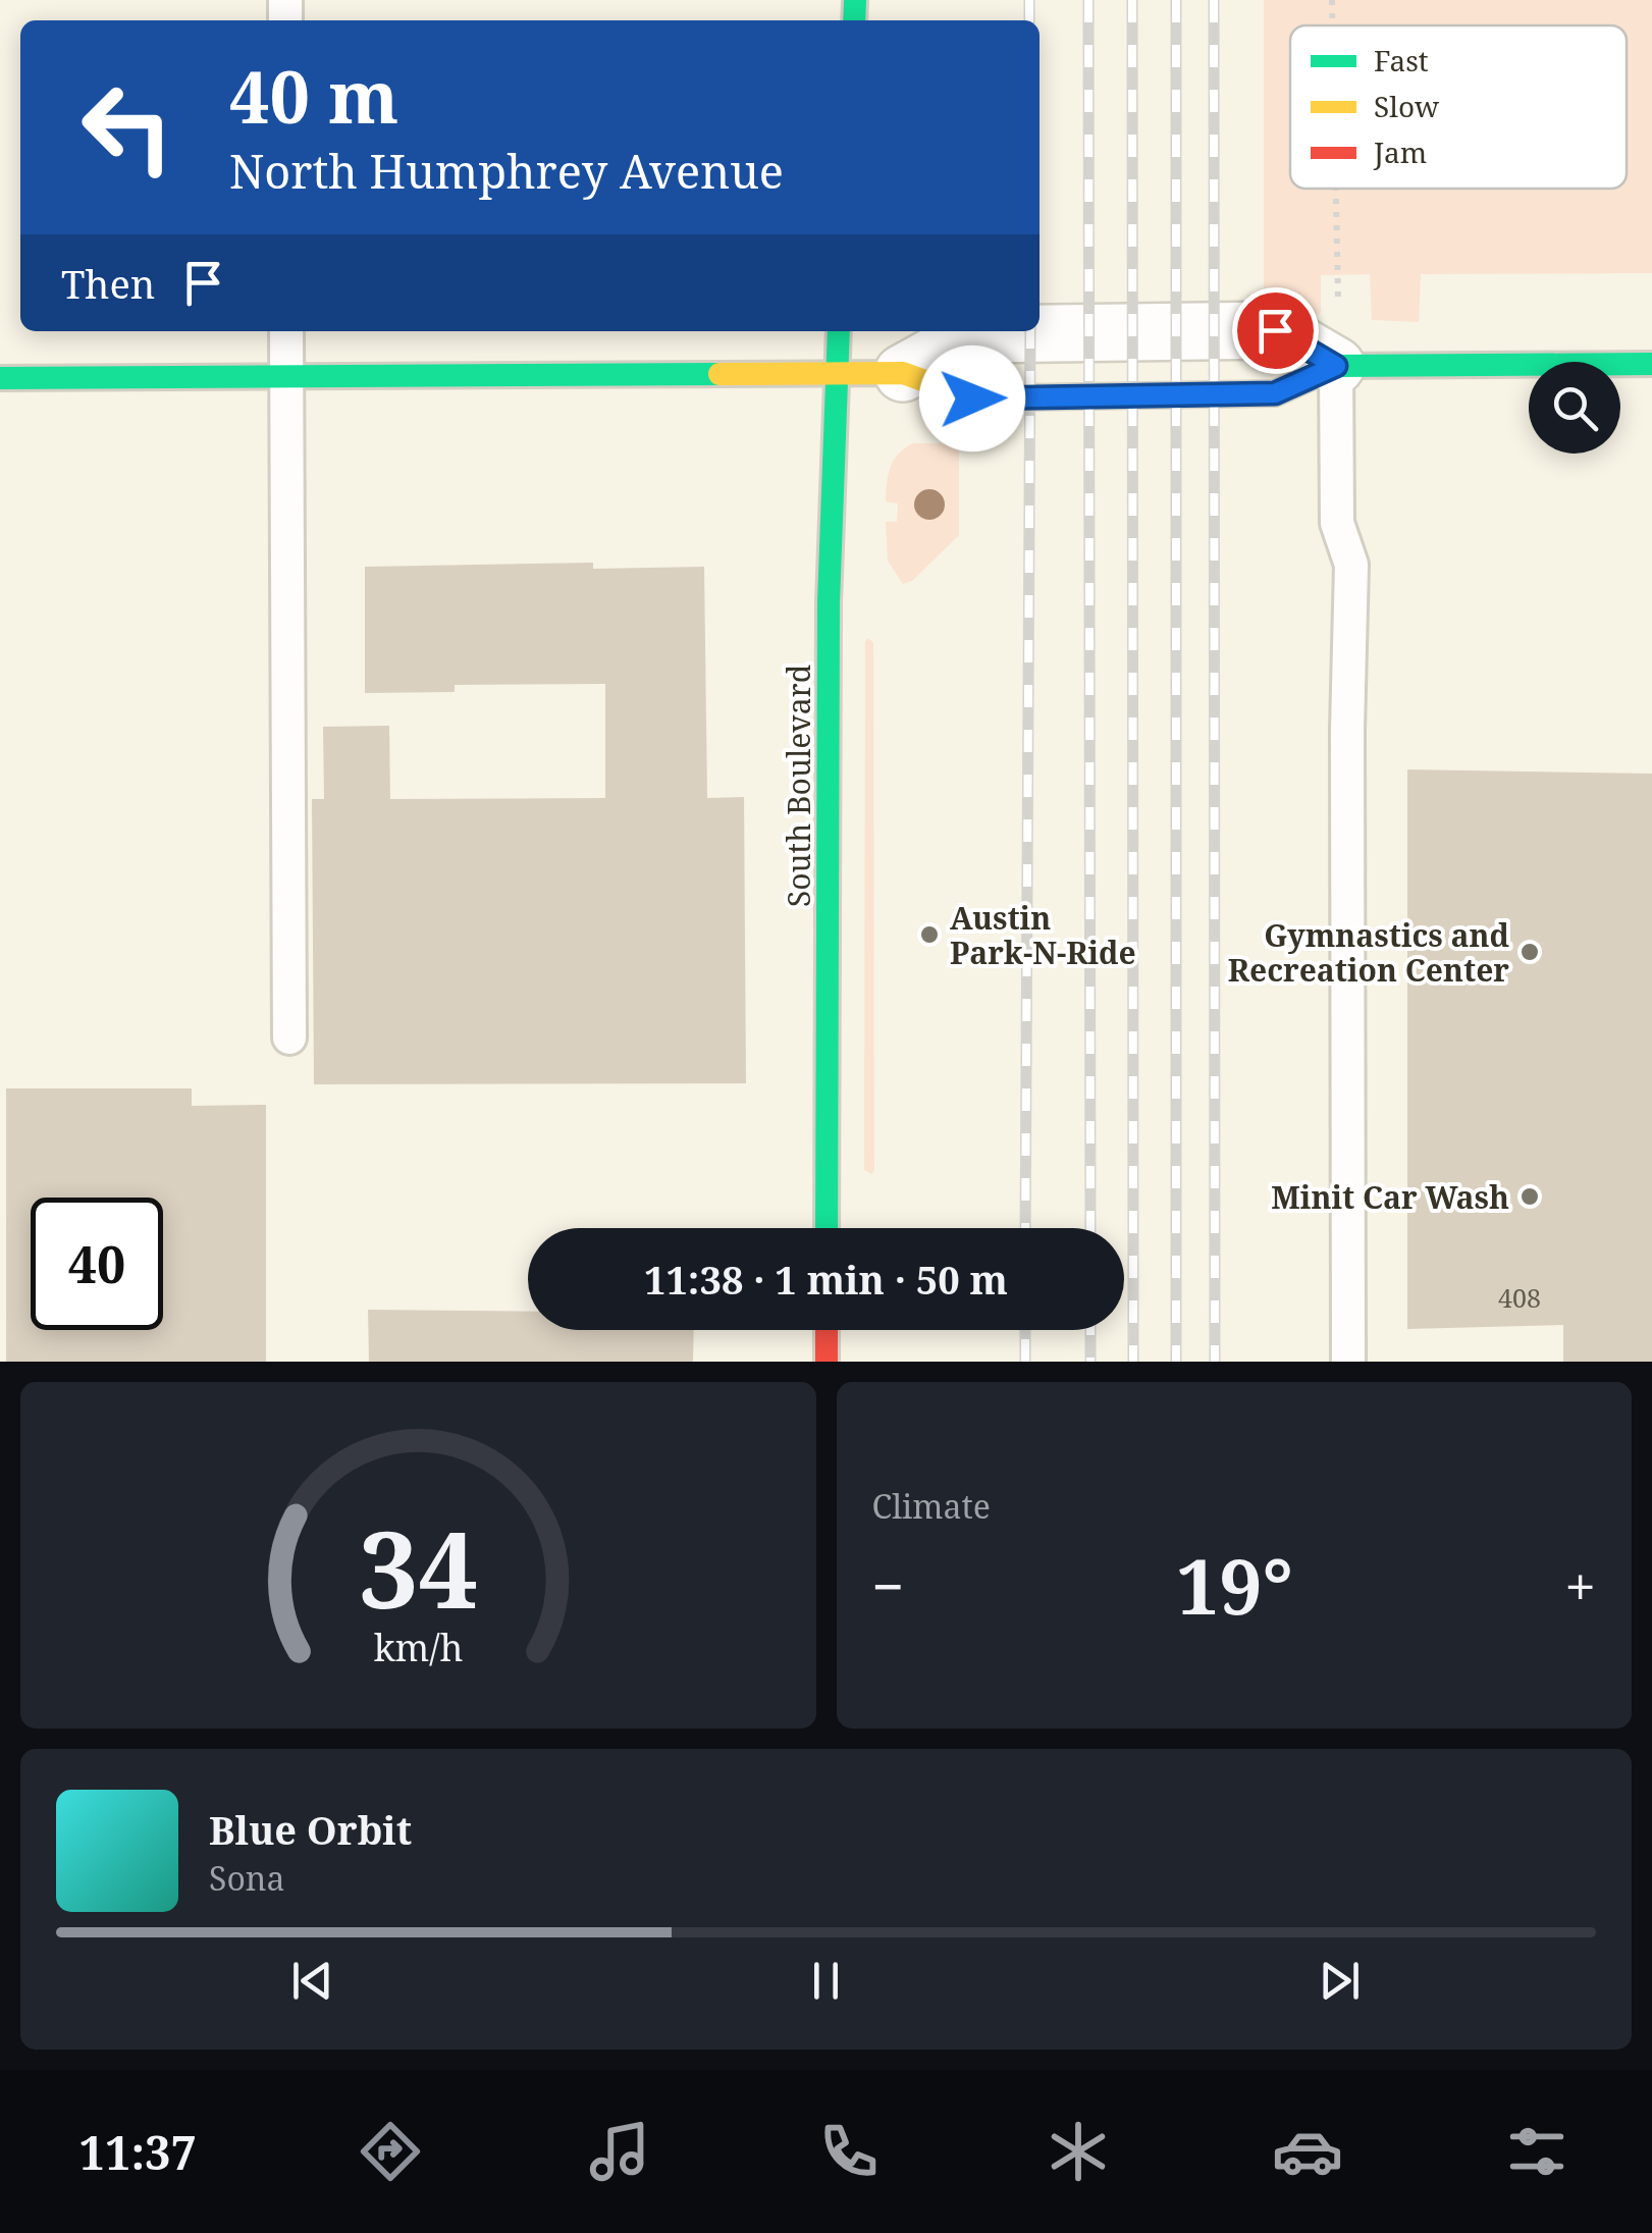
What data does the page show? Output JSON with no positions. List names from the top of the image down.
{
  "streets": {
    "street": ["South Boulevard"]
  },
  "places": ["Austin Park-N-Ride", "Gymnastics and Recreation Center", "Minit Car Wash"],
  "house_numbers": ["408"],
  "legend": ["Fast", "Slow", "Jam"],
  "page": {
    "turn": ["40 m", "North Humphrey Avenue"],
    "then": "Then",
    "limit": "40",
    "trip": "11:38 · 1 min · 50 m",
    "tile": "Climate",
    "heat": ["−", "19°", "+"],
    "song": ["Blue Orbit", "Sona"],
    "tabs": "11:37",
    "gauge": ["34", "km/h"]
  }
}
